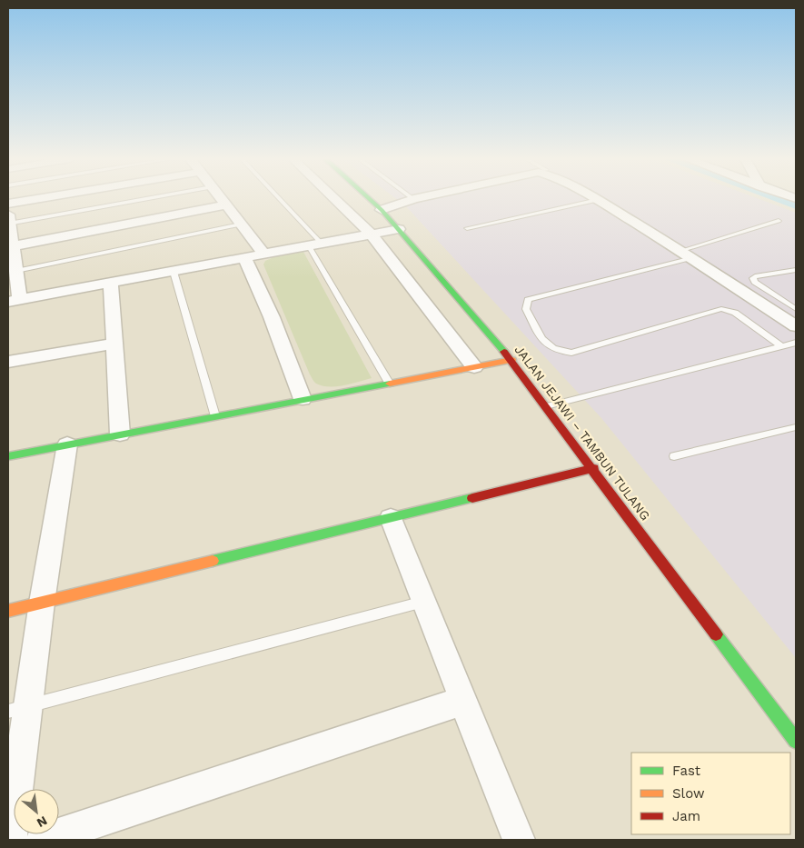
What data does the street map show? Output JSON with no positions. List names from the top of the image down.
{
  "streets": {
    "street": ["JALAN JEJAWI – TAMBUN TULANG"]
  },
  "legend": ["Fast", "Slow", "Jam"],
  "north": "bottom right"
}
